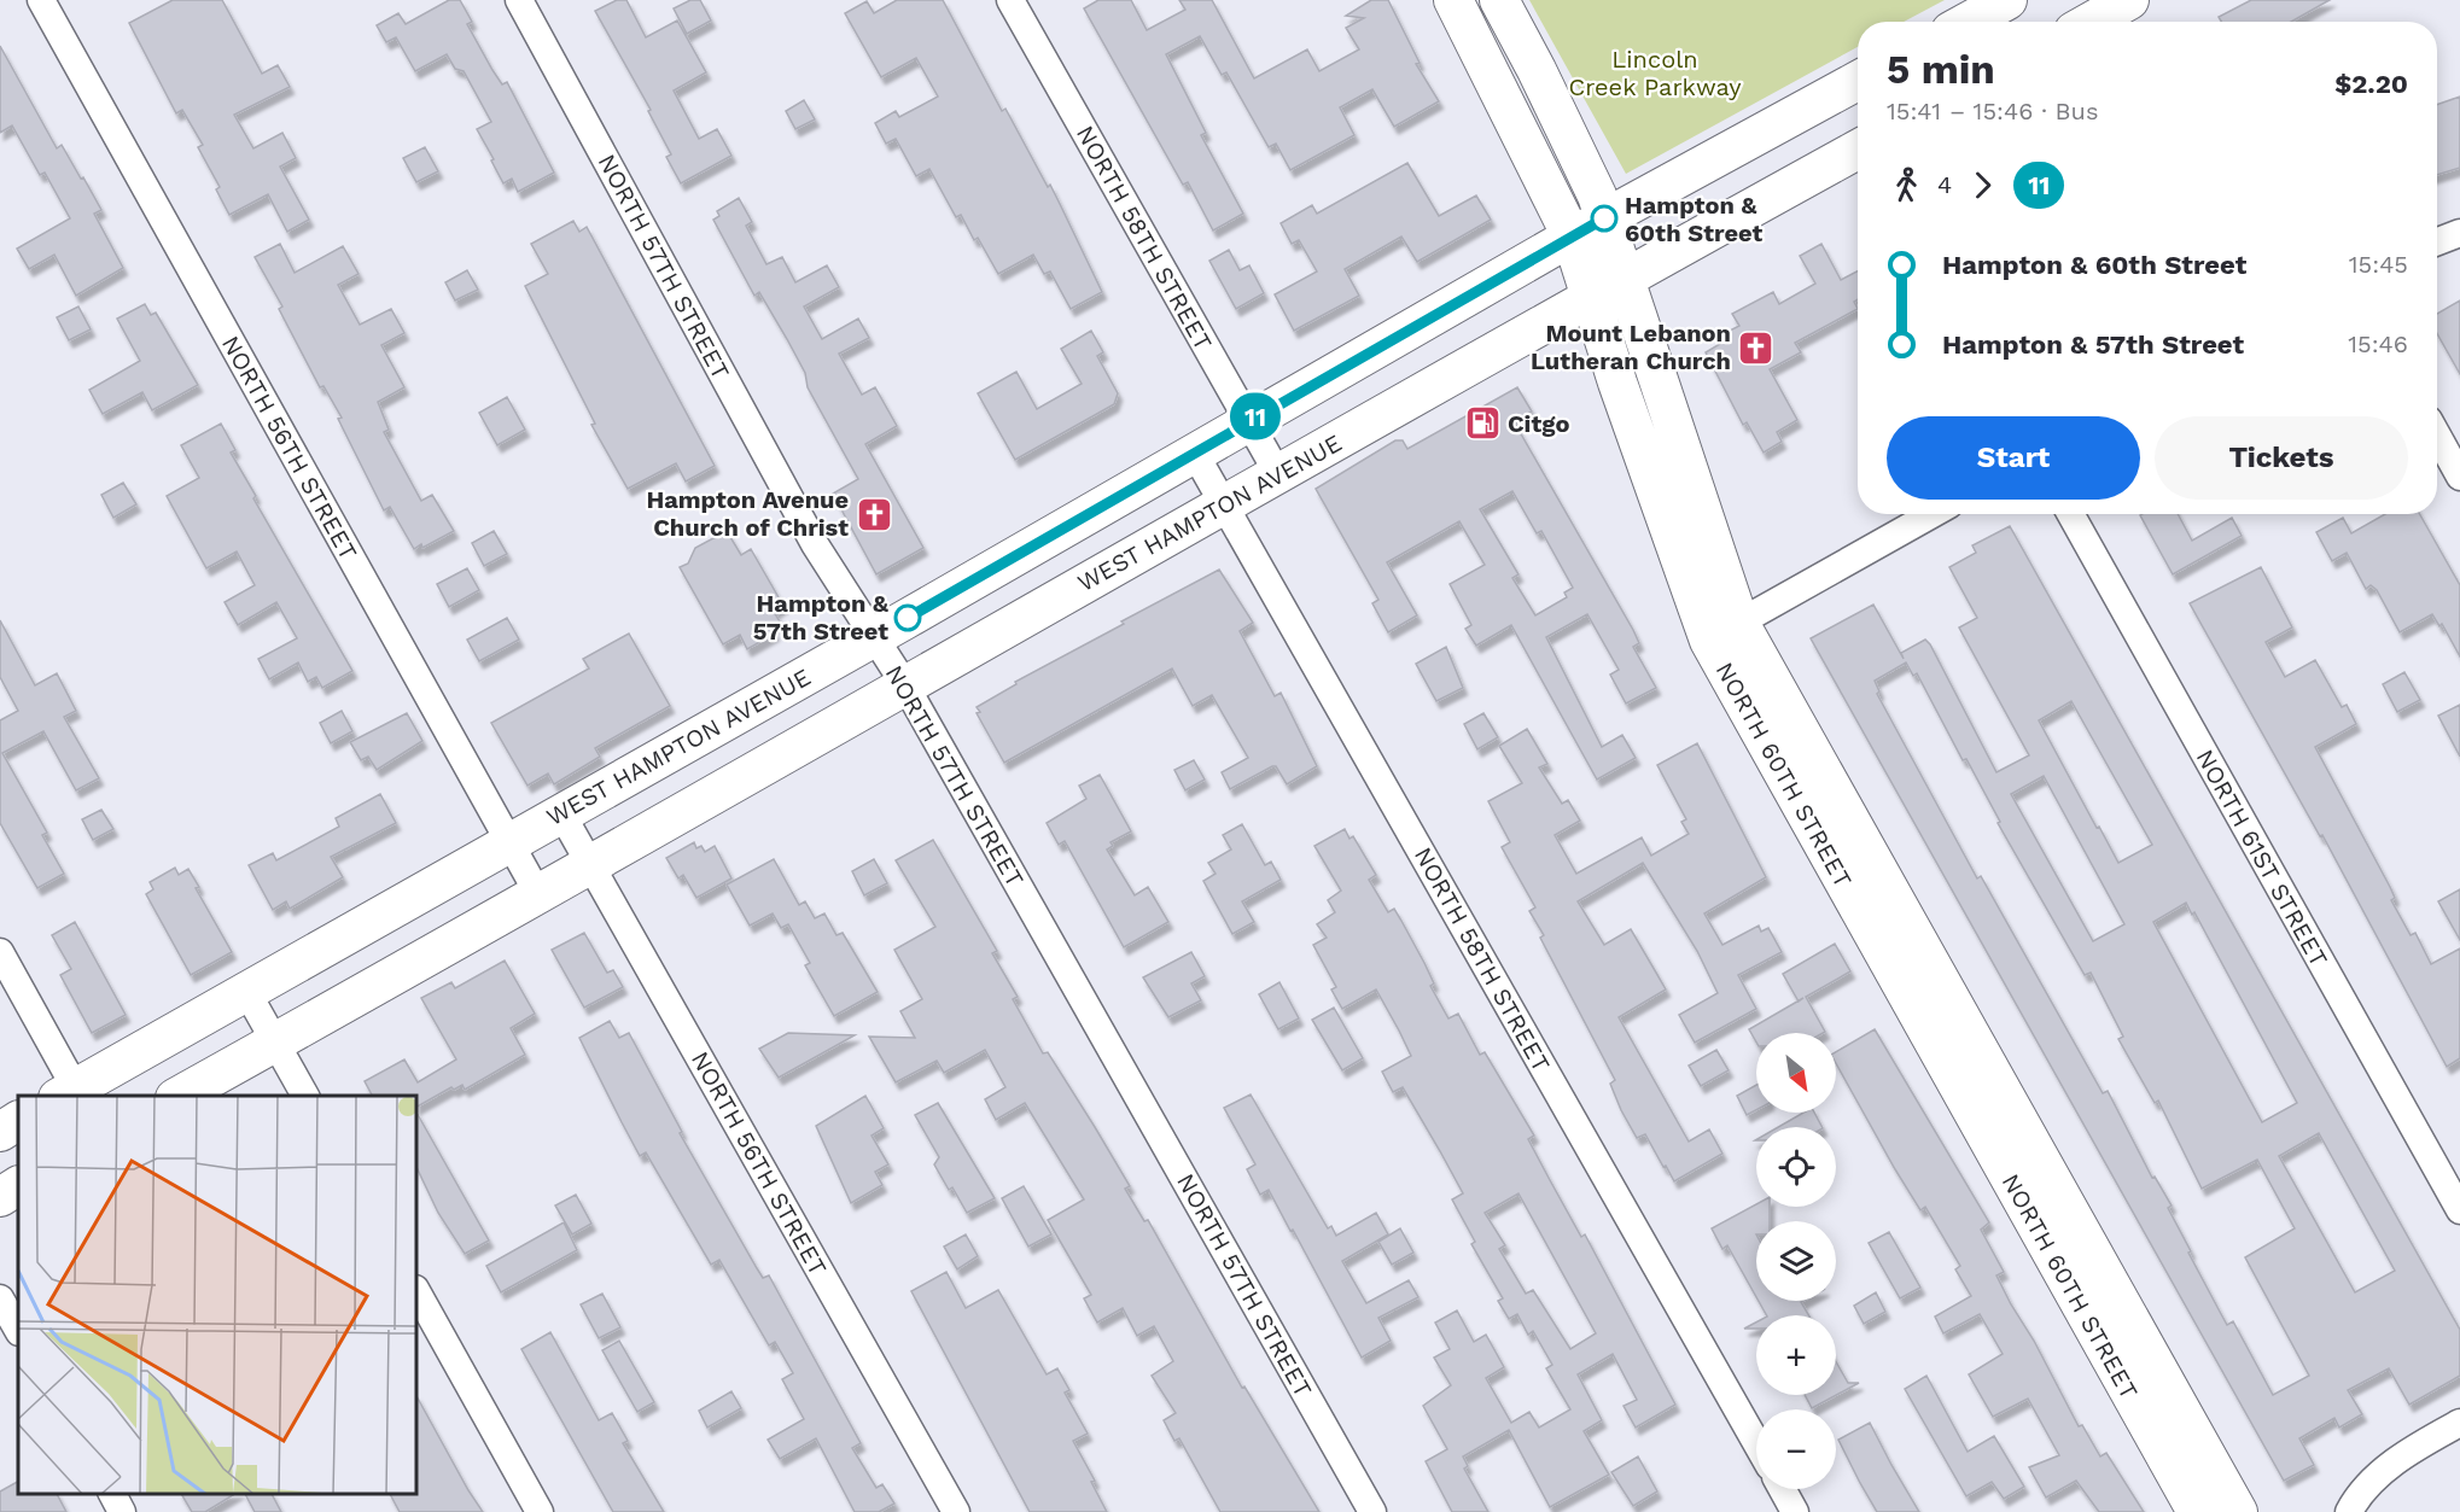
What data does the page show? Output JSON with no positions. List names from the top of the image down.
{
  "streets": {
    "main road": ["WEST HAMPTON AVENUE", "NORTH 60TH STREET"],
    "street": [
      "NORTH 58TH STREET",
      "NORTH 57TH STREET",
      "NORTH 56TH STREET",
      "NORTH 61ST STREET"
    ]
  },
  "crossings": [
    ["NORTH 58TH STREET", "WEST HAMPTON AVENUE"],
    ["NORTH 57TH STREET", "WEST HAMPTON AVENUE"],
    ["NORTH 56TH STREET", "WEST HAMPTON AVENUE"],
    ["WEST HAMPTON AVENUE", "NORTH 60TH STREET"]
  ],
  "parks": ["Lincoln Creek Parkway"],
  "places": {
    "other": ["Hampton & 60th Street", "Hampton & 57th Street"],
    "church": ["Mount Lebanon Lutheran Church", "Hampton Avenue Church of Christ"],
    "fuel station": ["Citgo"]
  },
  "lines": ["bus line 11"],
  "north": "bottom right",
  "page": {
    "on_map": "11",
    "heading": ["5 min", "15:41 – 15:46 · Bus", "$2.20"],
    "legs": ["4", "11"],
    "list": [
      {
        "name": "Hampton & 60th Street",
        "value": "15:45"
      },
      {
        "name": "Hampton & 57th Street",
        "value": "15:46"
      }
    ],
    "buttons": ["Start", "Tickets"],
    "map_buttons": ["+", "−"]
  }
}
